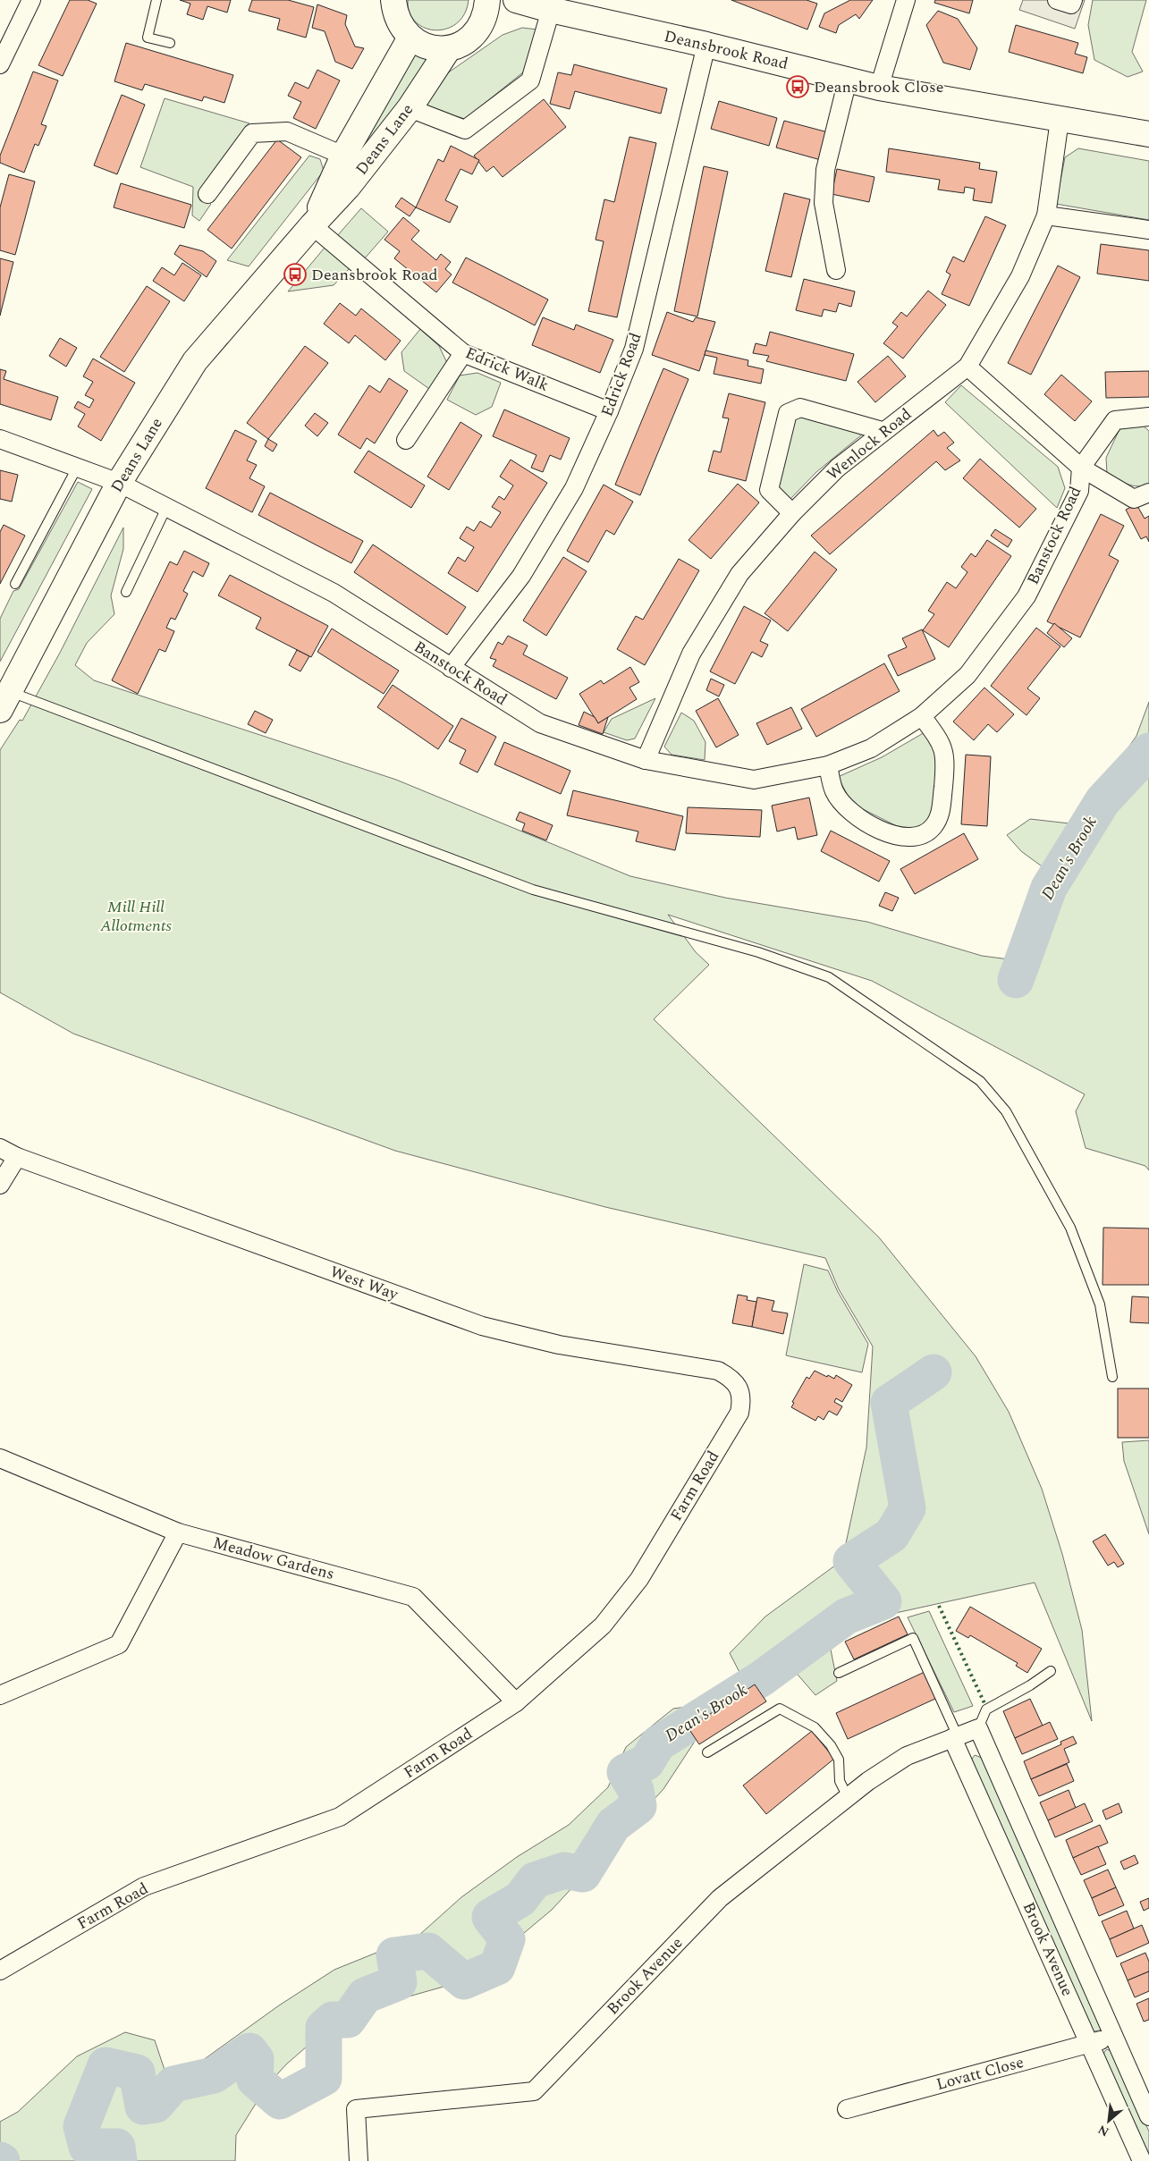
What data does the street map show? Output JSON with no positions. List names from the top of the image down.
{
  "streets": {
    "main road": ["Deansbrook Road", "Deans Lane"],
    "street": [
      "Edrick Walk",
      "Edrick Road",
      "Wenlock Road",
      "Banstock Road",
      "West Way",
      "Farm Road",
      "Meadow Gardens",
      "Brook Avenue",
      "Lovatt Close"
    ]
  },
  "crossings": [
    ["Deansbrook Road", "Edrick Road"],
    ["Deansbrook Road", "Wenlock Road"],
    ["Deans Lane", "Edrick Walk"],
    ["Deans Lane", "Banstock Road"],
    ["Edrick Walk", "Edrick Road"],
    ["Edrick Road", "Banstock Road"],
    ["Wenlock Road", "Banstock Road"],
    ["West Way", "Farm Road"],
    ["Farm Road", "Meadow Gardens"],
    ["Brook Avenue", "Lovatt Close"]
  ],
  "water": ["Dean's Brook"],
  "parks": ["Mill Hill Allotments"],
  "places": {
    "bus stop": ["Deansbrook Close", "Deansbrook Road"]
  },
  "north": "bottom left"
}
